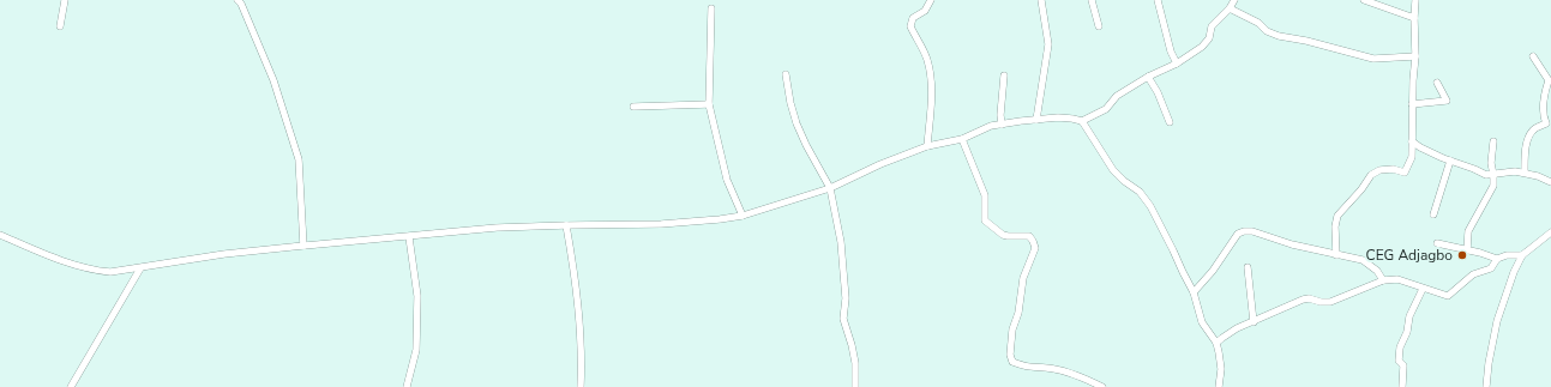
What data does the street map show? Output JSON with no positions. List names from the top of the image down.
{
  "places": ["CEG Adjagbo"]
}
